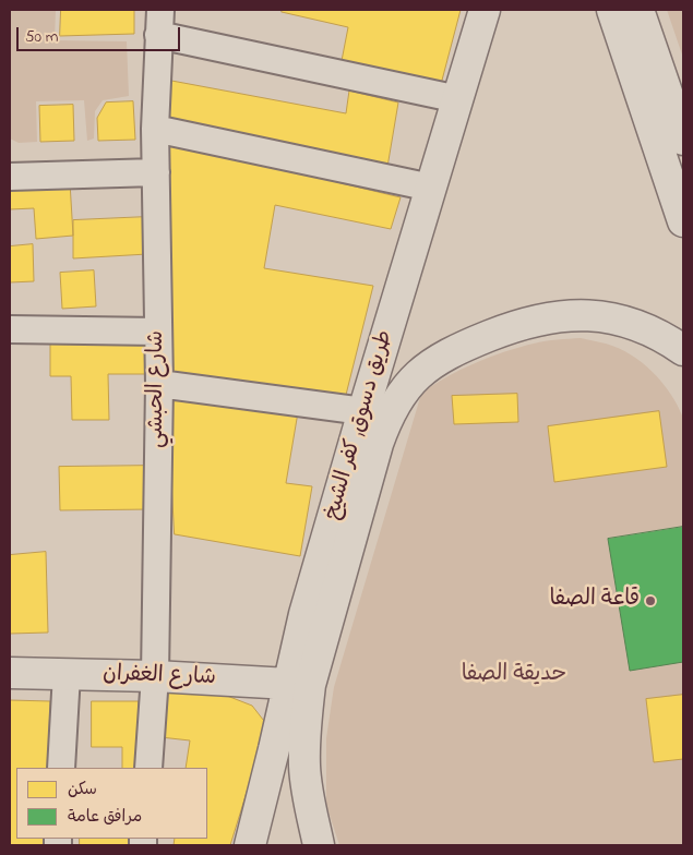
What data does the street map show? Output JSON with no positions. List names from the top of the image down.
{
  "streets": {
    "main road": ["طريق دسوق, كفر الشيخ", "شارع الغفران"],
    "street": ["شارع الحبشي"]
  },
  "crossings": [
    ["شارع الحبشي", "شارع الغفران"],
    ["طريق دسوق, كفر الشيخ", "شارع الغفران"]
  ],
  "parks": ["حديقة الصفا"],
  "places": ["قاعة الصفا"],
  "legend": ["سكن", "مرافق عامة"],
  "scale_bar": "50 m"
}
